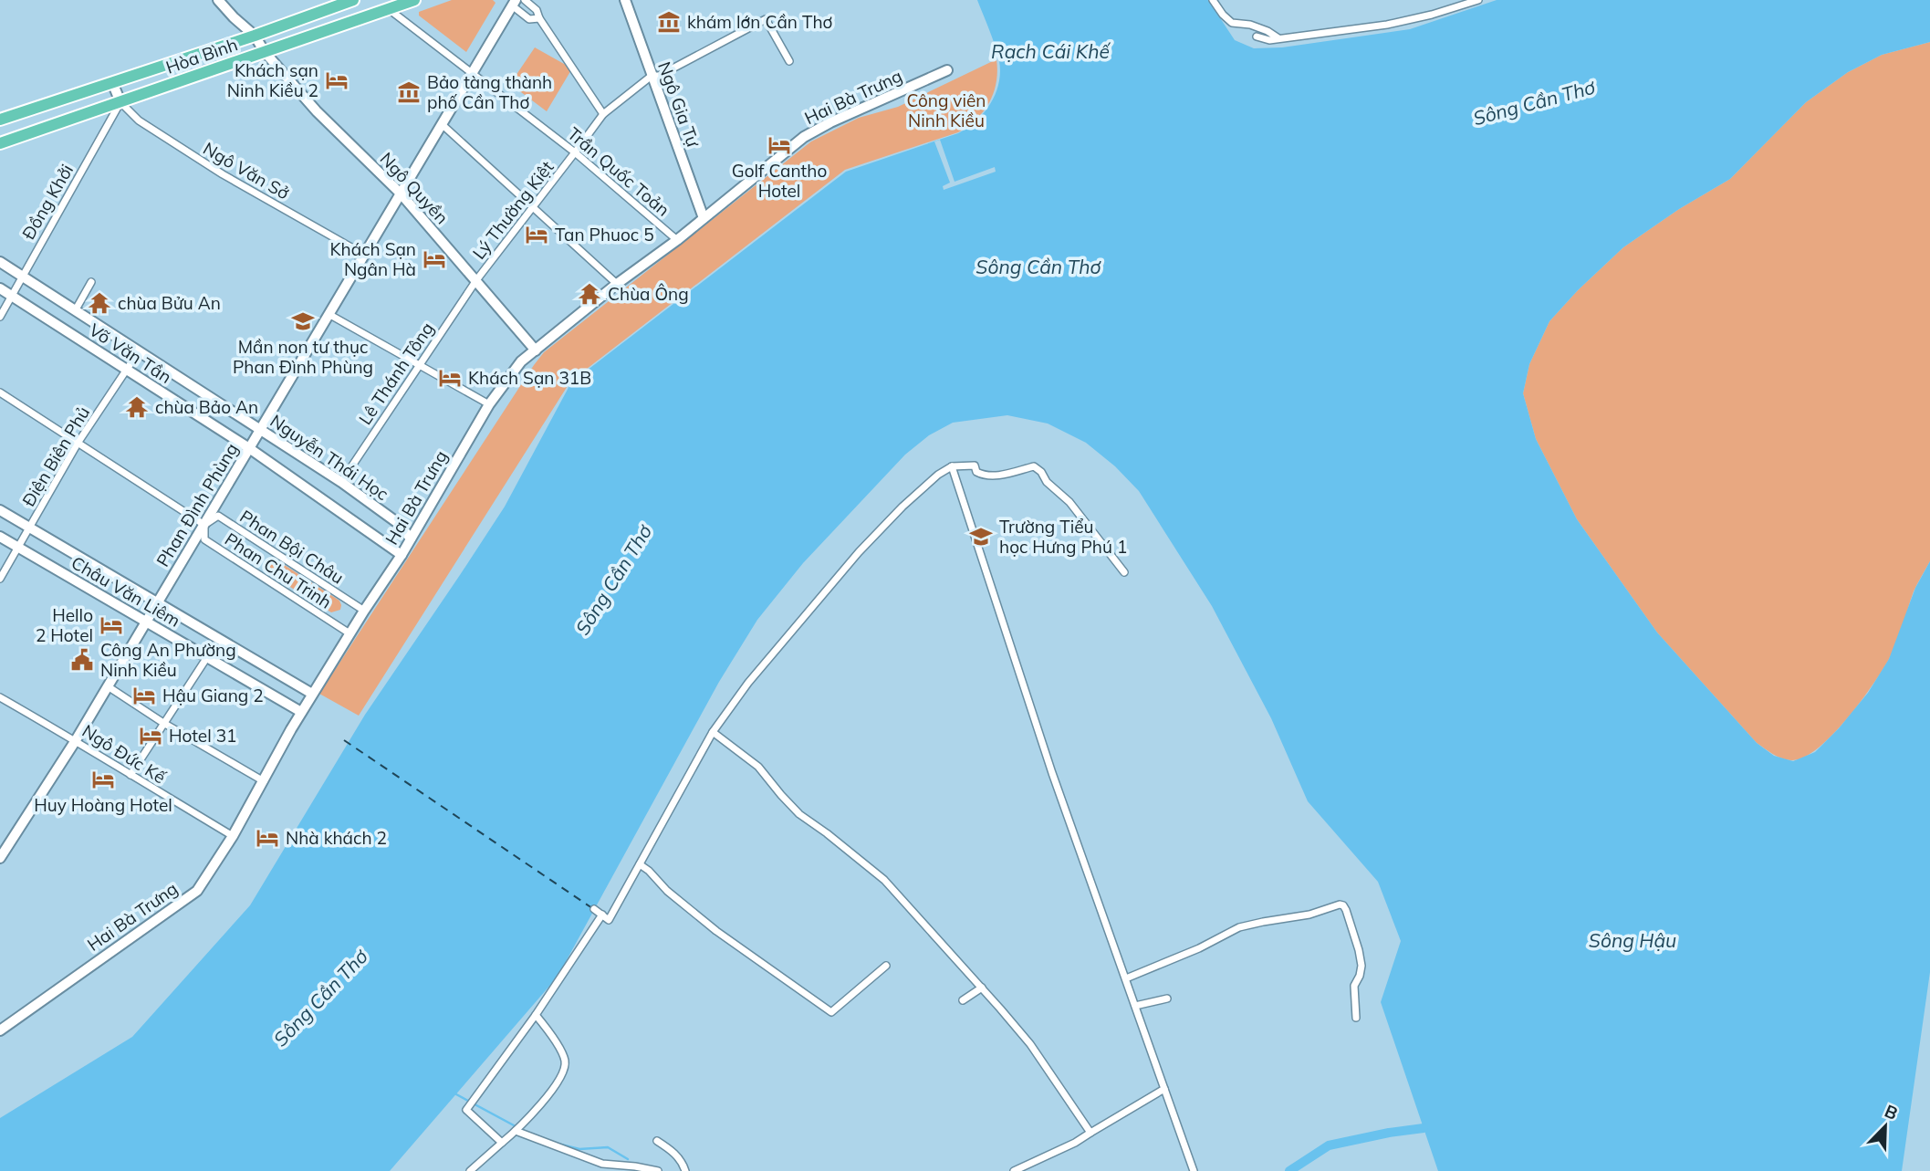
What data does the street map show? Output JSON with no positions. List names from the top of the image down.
{
  "streets": {
    "main road": ["Hòa Bình"],
    "street": [
      "Hai Bà Trưng",
      "Ngô Gia Tự",
      "Ngô Văn Sở",
      "Trần Quốc Toản",
      "Ngô Quyền",
      "Đồng Khởi",
      "Lý Thường Kiệt",
      "Võ Văn Tần",
      "Lê Thánh Tông",
      "Điện Biên Phủ",
      "Nguyễn Thái Học",
      "Phan Đình Phùng",
      "Phan Bội Châu",
      "Phan Chu Trinh",
      "Châu Văn Liêm",
      "Ngô Đức Kế"
    ]
  },
  "crossings": [
    ["Hòa Bình", "Ngô Văn Sở"],
    ["Hòa Bình", "Trần Quốc Toản"],
    ["Hòa Bình", "Ngô Quyền"],
    ["Hòa Bình", "Đồng Khởi"],
    ["Hai Bà Trưng", "Ngô Gia Tự"],
    ["Hai Bà Trưng", "Trần Quốc Toản"],
    ["Hai Bà Trưng", "Ngô Quyền"],
    ["Hai Bà Trưng", "Võ Văn Tần"],
    ["Hai Bà Trưng", "Nguyễn Thái Học"],
    ["Hai Bà Trưng", "Phan Bội Châu"],
    ["Hai Bà Trưng", "Phan Chu Trinh"],
    ["Hai Bà Trưng", "Châu Văn Liêm"],
    ["Hai Bà Trưng", "Ngô Đức Kế"],
    ["Ngô Gia Tự", "Lý Thường Kiệt"],
    ["Ngô Văn Sở", "Đồng Khởi"],
    ["Ngô Văn Sở", "Phan Đình Phùng"],
    ["Trần Quốc Toản", "Lý Thường Kiệt"],
    ["Trần Quốc Toản", "Phan Đình Phùng"],
    ["Ngô Quyền", "Lý Thường Kiệt"],
    ["Ngô Quyền", "Lê Thánh Tông"],
    ["Ngô Quyền", "Phan Đình Phùng"],
    ["Đồng Khởi", "Võ Văn Tần"],
    ["Đồng Khởi", "Nguyễn Thái Học"],
    ["Lý Thường Kiệt", "Lê Thánh Tông"],
    ["Võ Văn Tần", "Điện Biên Phủ"],
    ["Võ Văn Tần", "Phan Đình Phùng"],
    ["Lê Thánh Tông", "Nguyễn Thái Học"],
    ["Điện Biên Phủ", "Nguyễn Thái Học"],
    ["Điện Biên Phủ", "Châu Văn Liêm"],
    ["Nguyễn Thái Học", "Phan Đình Phùng"],
    ["Phan Đình Phùng", "Phan Bội Châu"],
    ["Phan Đình Phùng", "Phan Chu Trinh"],
    ["Phan Đình Phùng", "Châu Văn Liêm"],
    ["Phan Đình Phùng", "Ngô Đức Kế"],
    ["Phan Bội Châu", "Phan Chu Trinh"]
  ],
  "water": ["Rạch Cái Khế", "Sông Cần Thơ", "Sông Hậu"],
  "parks": ["Công viên Ninh Kiều"],
  "places": {
    "museum": ["khám lớn Cần Thơ", "Bảo tàng thành phố Cần Thơ"],
    "hotel": [
      "Khách sạn Ninh Kiều 2",
      "Golf Cantho Hotel",
      "Tan Phuoc 5",
      "Khách Sạn Ngân Hà",
      "Khách Sạn 31B",
      "Hello 2 Hotel",
      "Hậu Giang 2",
      "Hotel 31",
      "Huy Hoàng Hotel",
      "Nhà khách 2"
    ],
    "temple": ["Chùa Ông", "chùa Bửu An", "chùa Bảo An"],
    "school or university": ["Mần non tư thục Phan Đình Phùng", "Trường Tiểu học Hưng Phú 1"],
    "public building": ["Công An Phường Ninh Kiều"]
  },
  "north": "top right"
}
